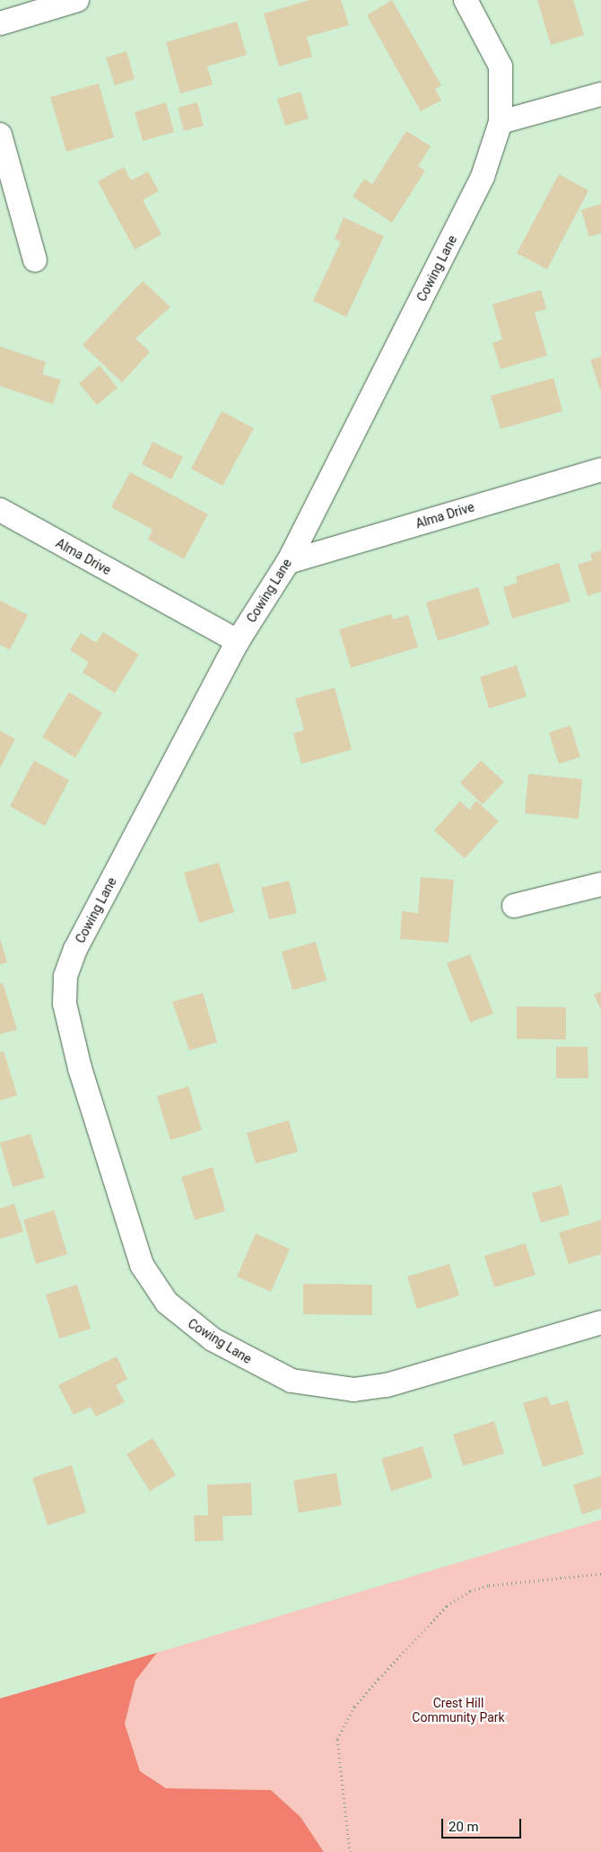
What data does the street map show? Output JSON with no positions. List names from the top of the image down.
{
  "streets": {
    "street": ["Cowing Lane", "Alma Drive"]
  },
  "crossings": [
    ["Cowing Lane", "Alma Drive"]
  ],
  "parks": ["Crest Hill Community Park"],
  "scale_bar": "20 m"
}
